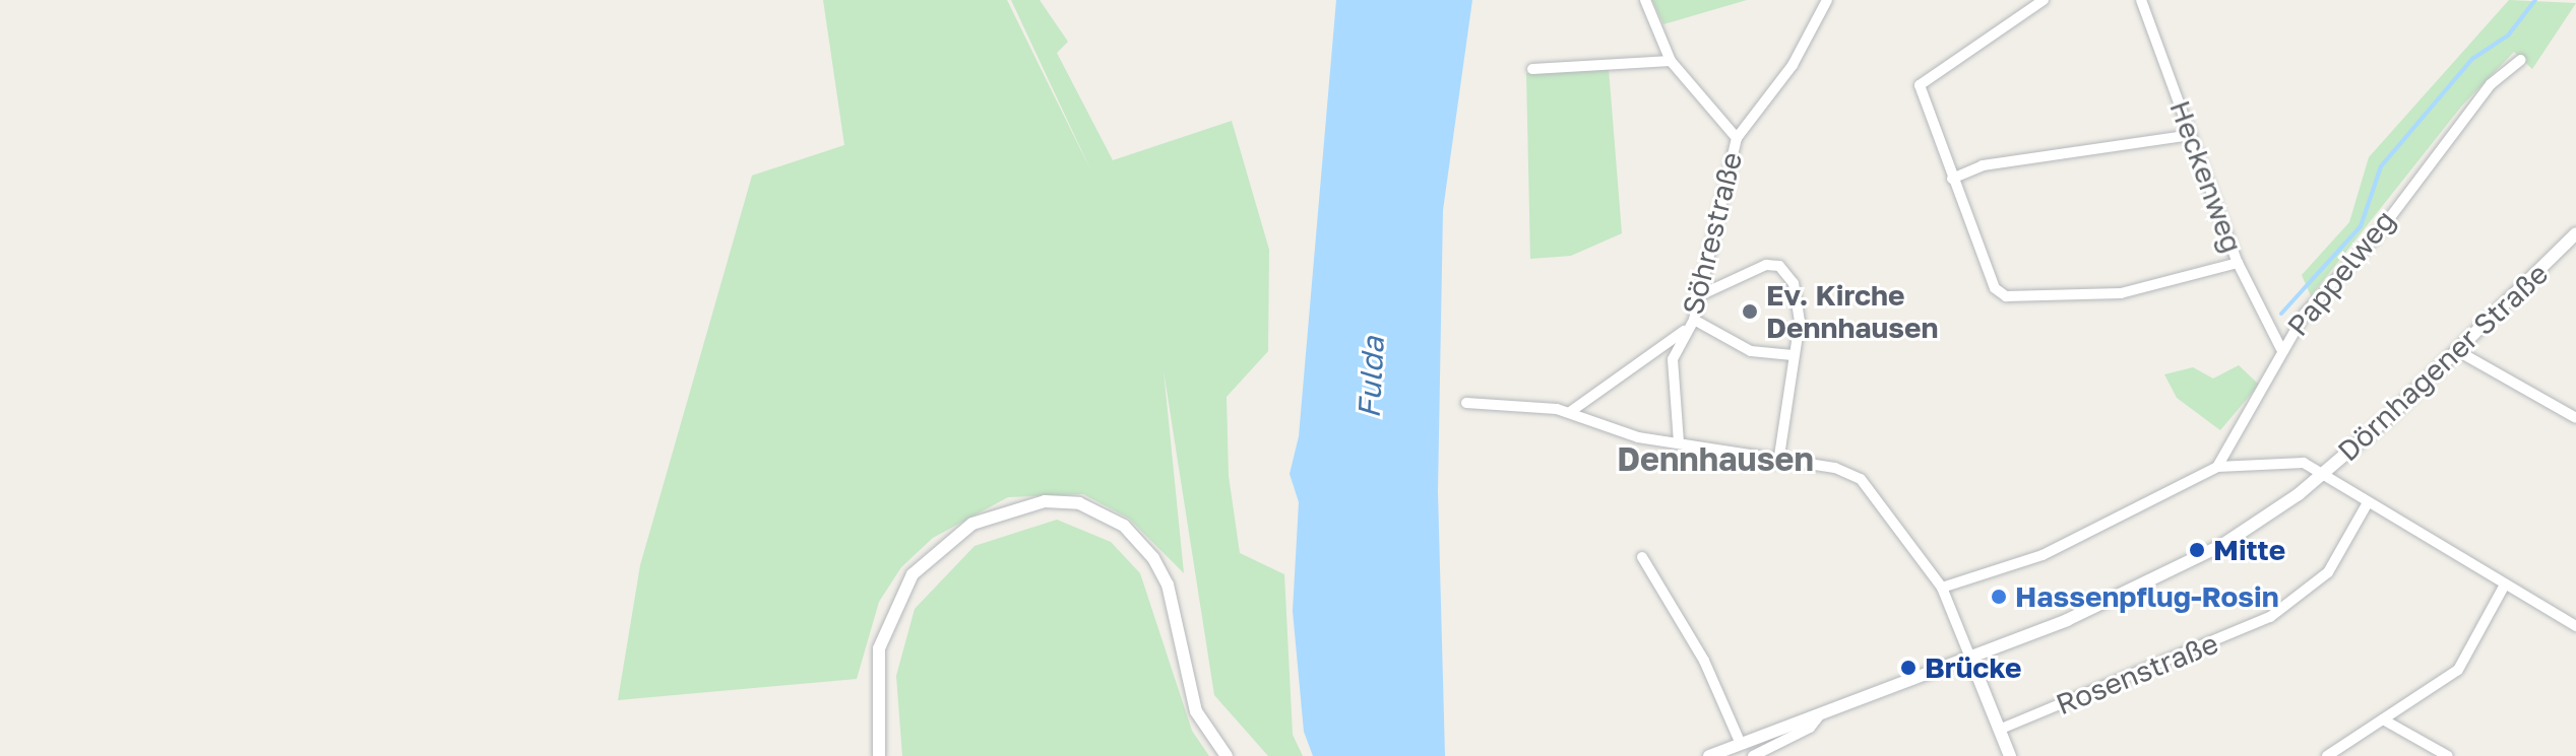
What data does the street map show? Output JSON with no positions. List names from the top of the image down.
{
  "streets": {
    "street": [
      "Heckenweg",
      "Söhrestraße",
      "Pappelweg",
      "Dörnhagener Straße",
      "Rosenstraße"
    ]
  },
  "crossings": [
    ["Heckenweg", "Pappelweg"],
    ["Pappelweg", "Dörnhagener Straße"]
  ],
  "districts": ["Dennhausen"],
  "water": ["Fulda"],
  "places": [
    "Ev. Kirche Dennhausen",
    "Mitte",
    "Hassenpflug-Rosin",
    "Brücke"
  ]
}
